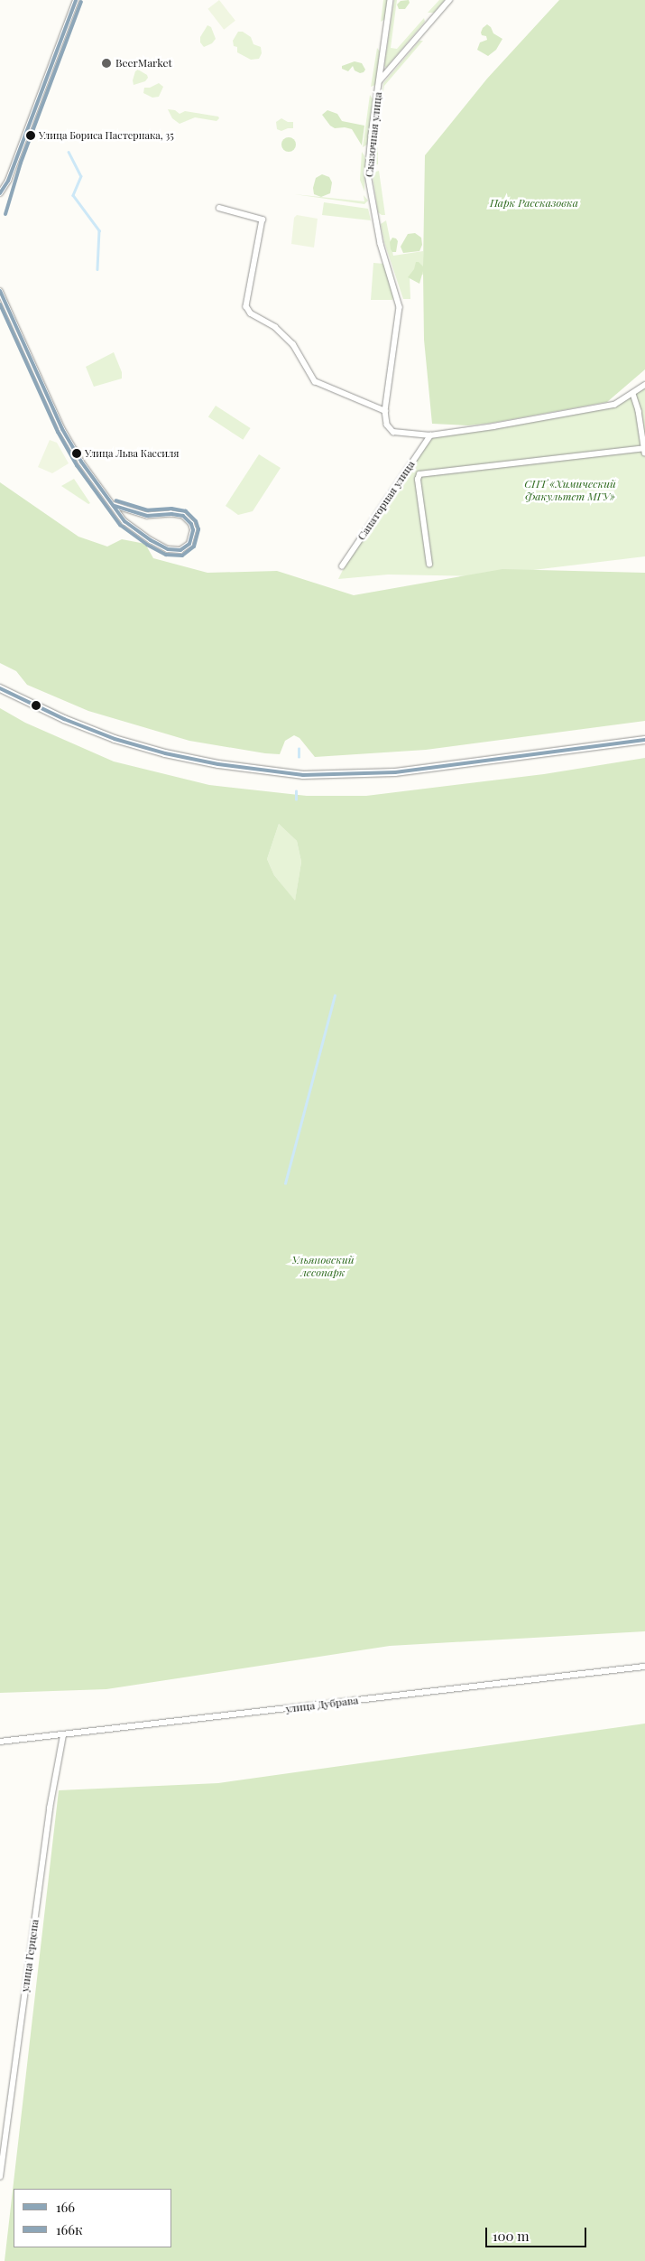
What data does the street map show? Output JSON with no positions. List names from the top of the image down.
{
  "streets": {
    "street": [
      "Сказочная улица",
      "Санаторная улица",
      "улица Дубрава",
      "улица Герцена"
    ]
  },
  "crossings": [
    ["улица Дубрава", "улица Герцена"]
  ],
  "parks": ["Парк Рассказовка", "СНТ «Химический Факультет МГУ»", "Ульяновский лесопарк"],
  "places": ["BeerMarket", "Улица Бориса Пастернака, 35", "Улица Льва Кассиля"],
  "lines": ["transit line 166", "transit line 166к"],
  "legend": ["166", "166к"],
  "scale_bar": "100 m"
}
